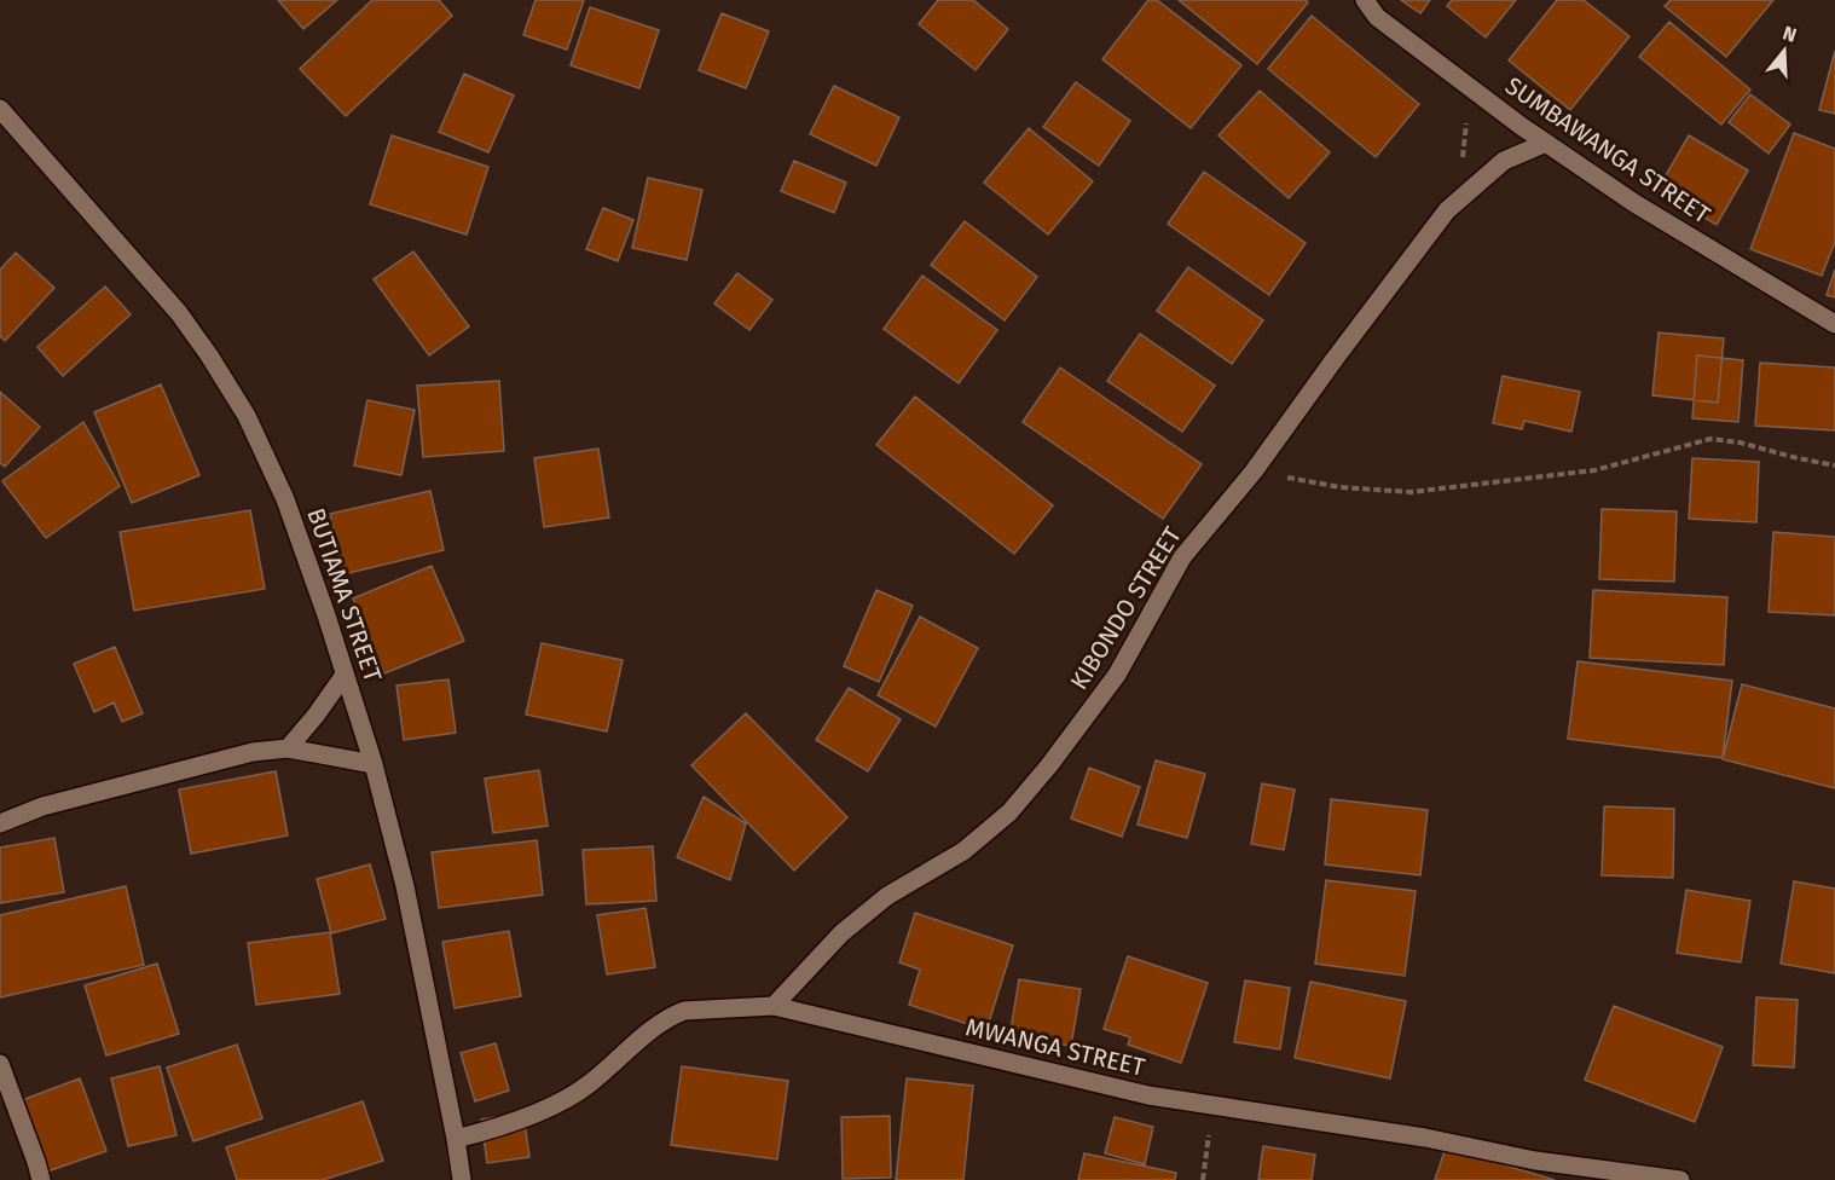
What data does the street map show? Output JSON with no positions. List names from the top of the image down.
{
  "streets": {
    "street": [
      "SUMBAWANGA STREET",
      "BUTIAMA STREET",
      "KIBONDO STREET",
      "MWANGA STREET"
    ]
  },
  "crossings": [
    ["SUMBAWANGA STREET", "KIBONDO STREET"],
    ["BUTIAMA STREET", "MWANGA STREET"],
    ["KIBONDO STREET", "MWANGA STREET"]
  ],
  "north": "top"
}
